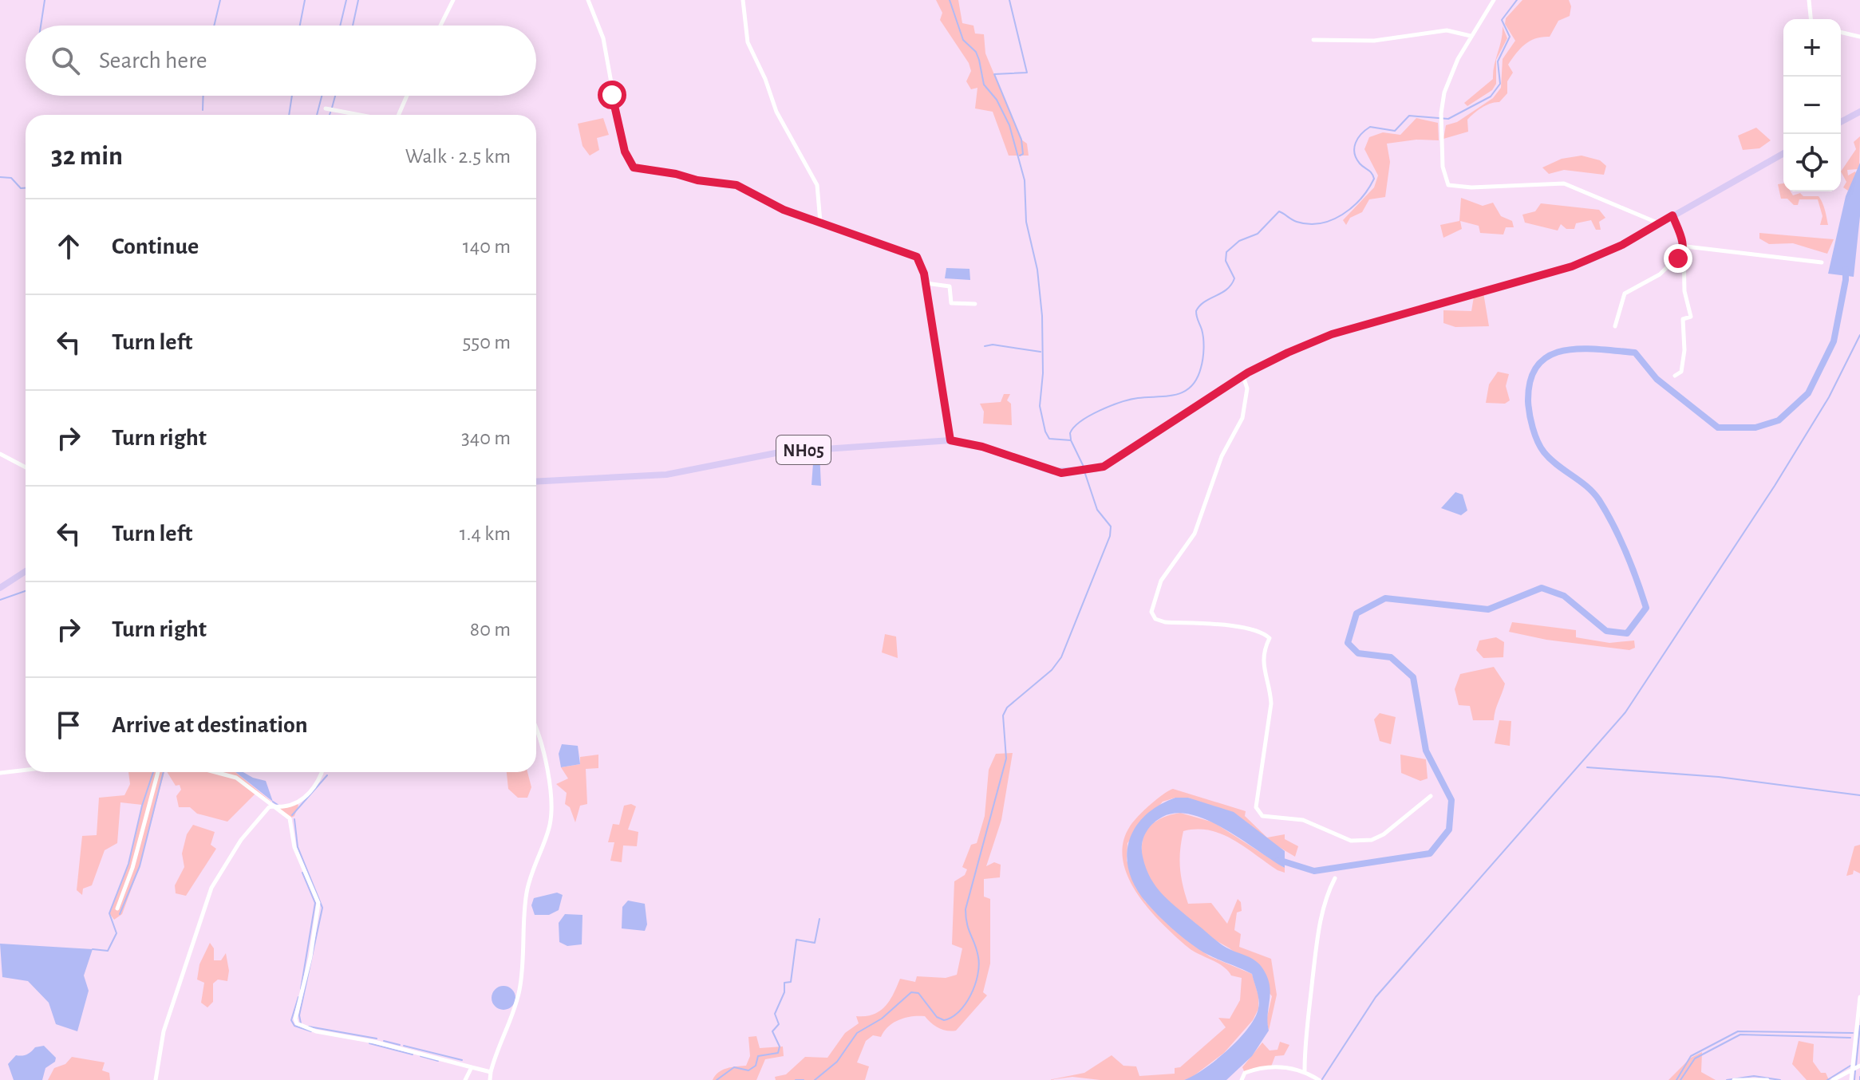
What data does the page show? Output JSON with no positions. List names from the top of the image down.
{
  "streets": {
    "main road": ["NH05"]
  },
  "page": {
    "map_buttons": ["+", "−"],
    "search": "Search here",
    "heading": ["32 min", "Walk · 2.5 km"],
    "list": [
      ["Continue", "140 m"],
      ["Turn left", "550 m"],
      ["Turn right", "340 m"],
      ["Turn left", "1.4 km"],
      ["Turn right", "80 m"],
      "Arrive at destination"
    ]
  }
}
